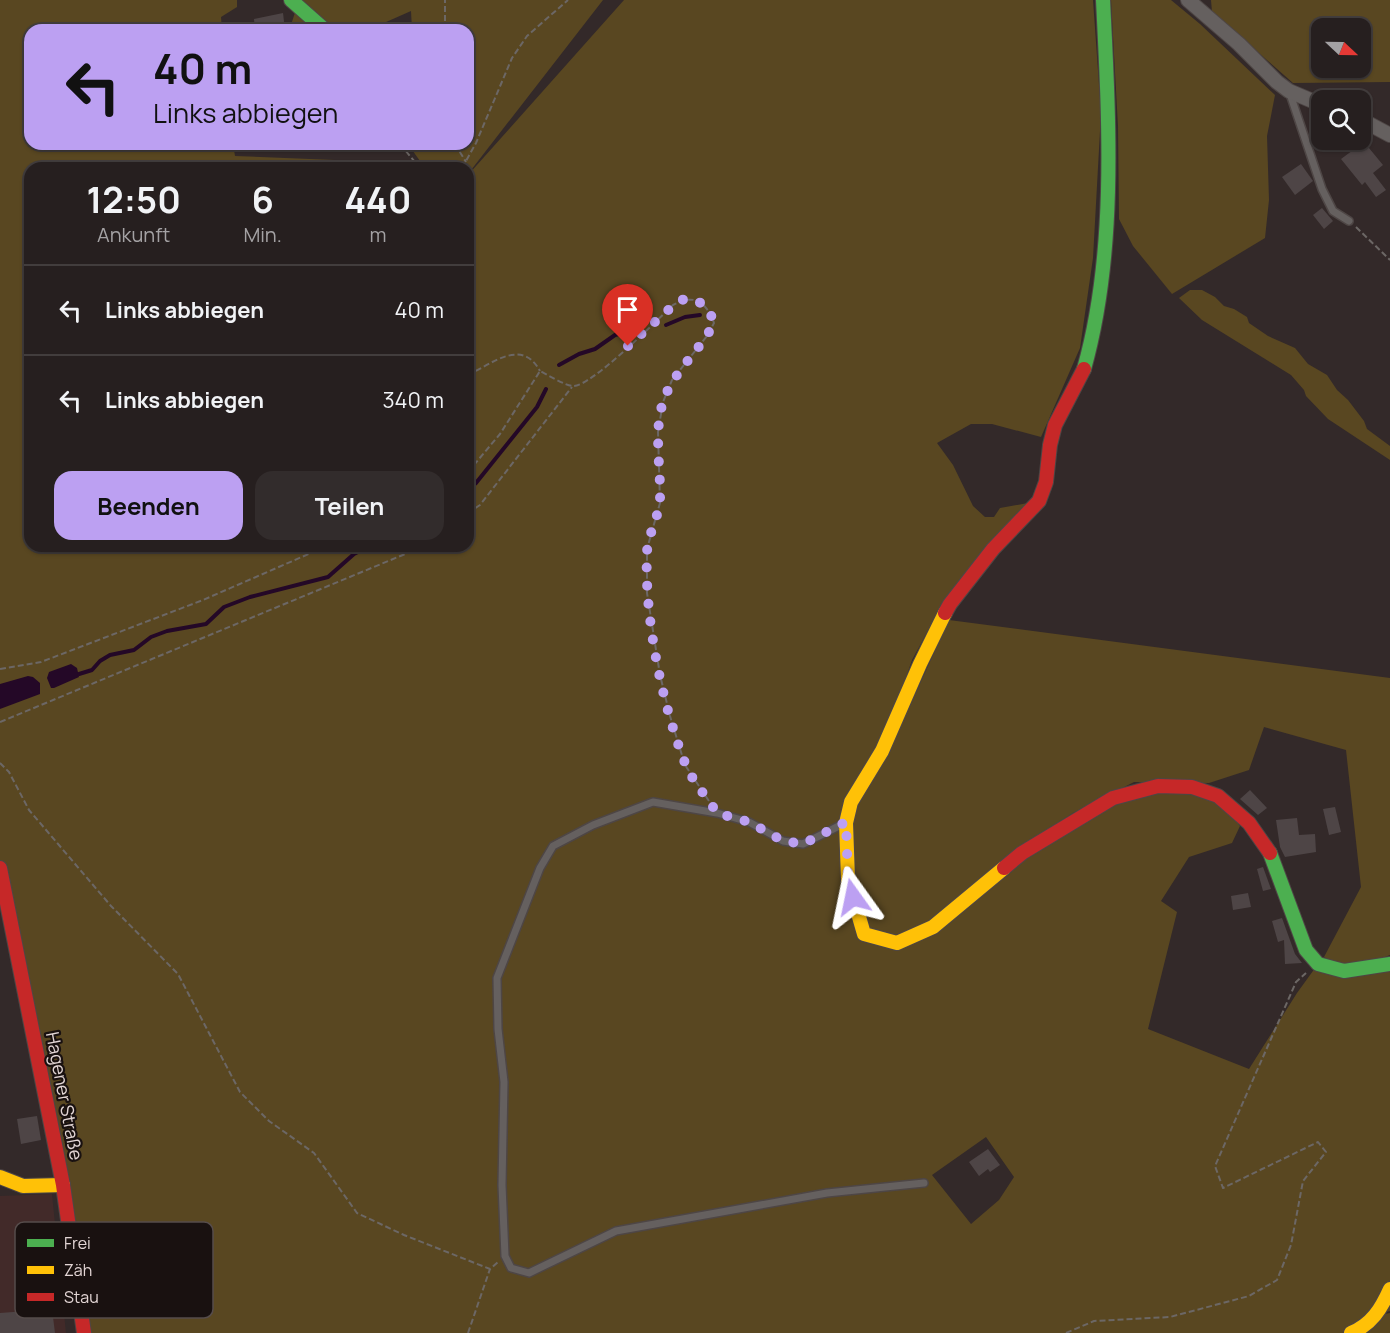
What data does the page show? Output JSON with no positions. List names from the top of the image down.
{
  "streets": {
    "street": ["Hagener Straße"]
  },
  "legend": ["Frei", "Zäh", "Stau"],
  "north": "right",
  "page": {
    "turn": ["40 m", "Links abbiegen"],
    "eta": [
      "12:50",
      "Ankunft",
      "6",
      "Min.",
      "440",
      "m"
    ],
    "list": [
      {
        "name": "Links abbiegen",
        "value": "40 m"
      },
      {
        "name": "Links abbiegen",
        "value": "340 m"
      }
    ],
    "buttons": ["Beenden", "Teilen"]
  }
}
